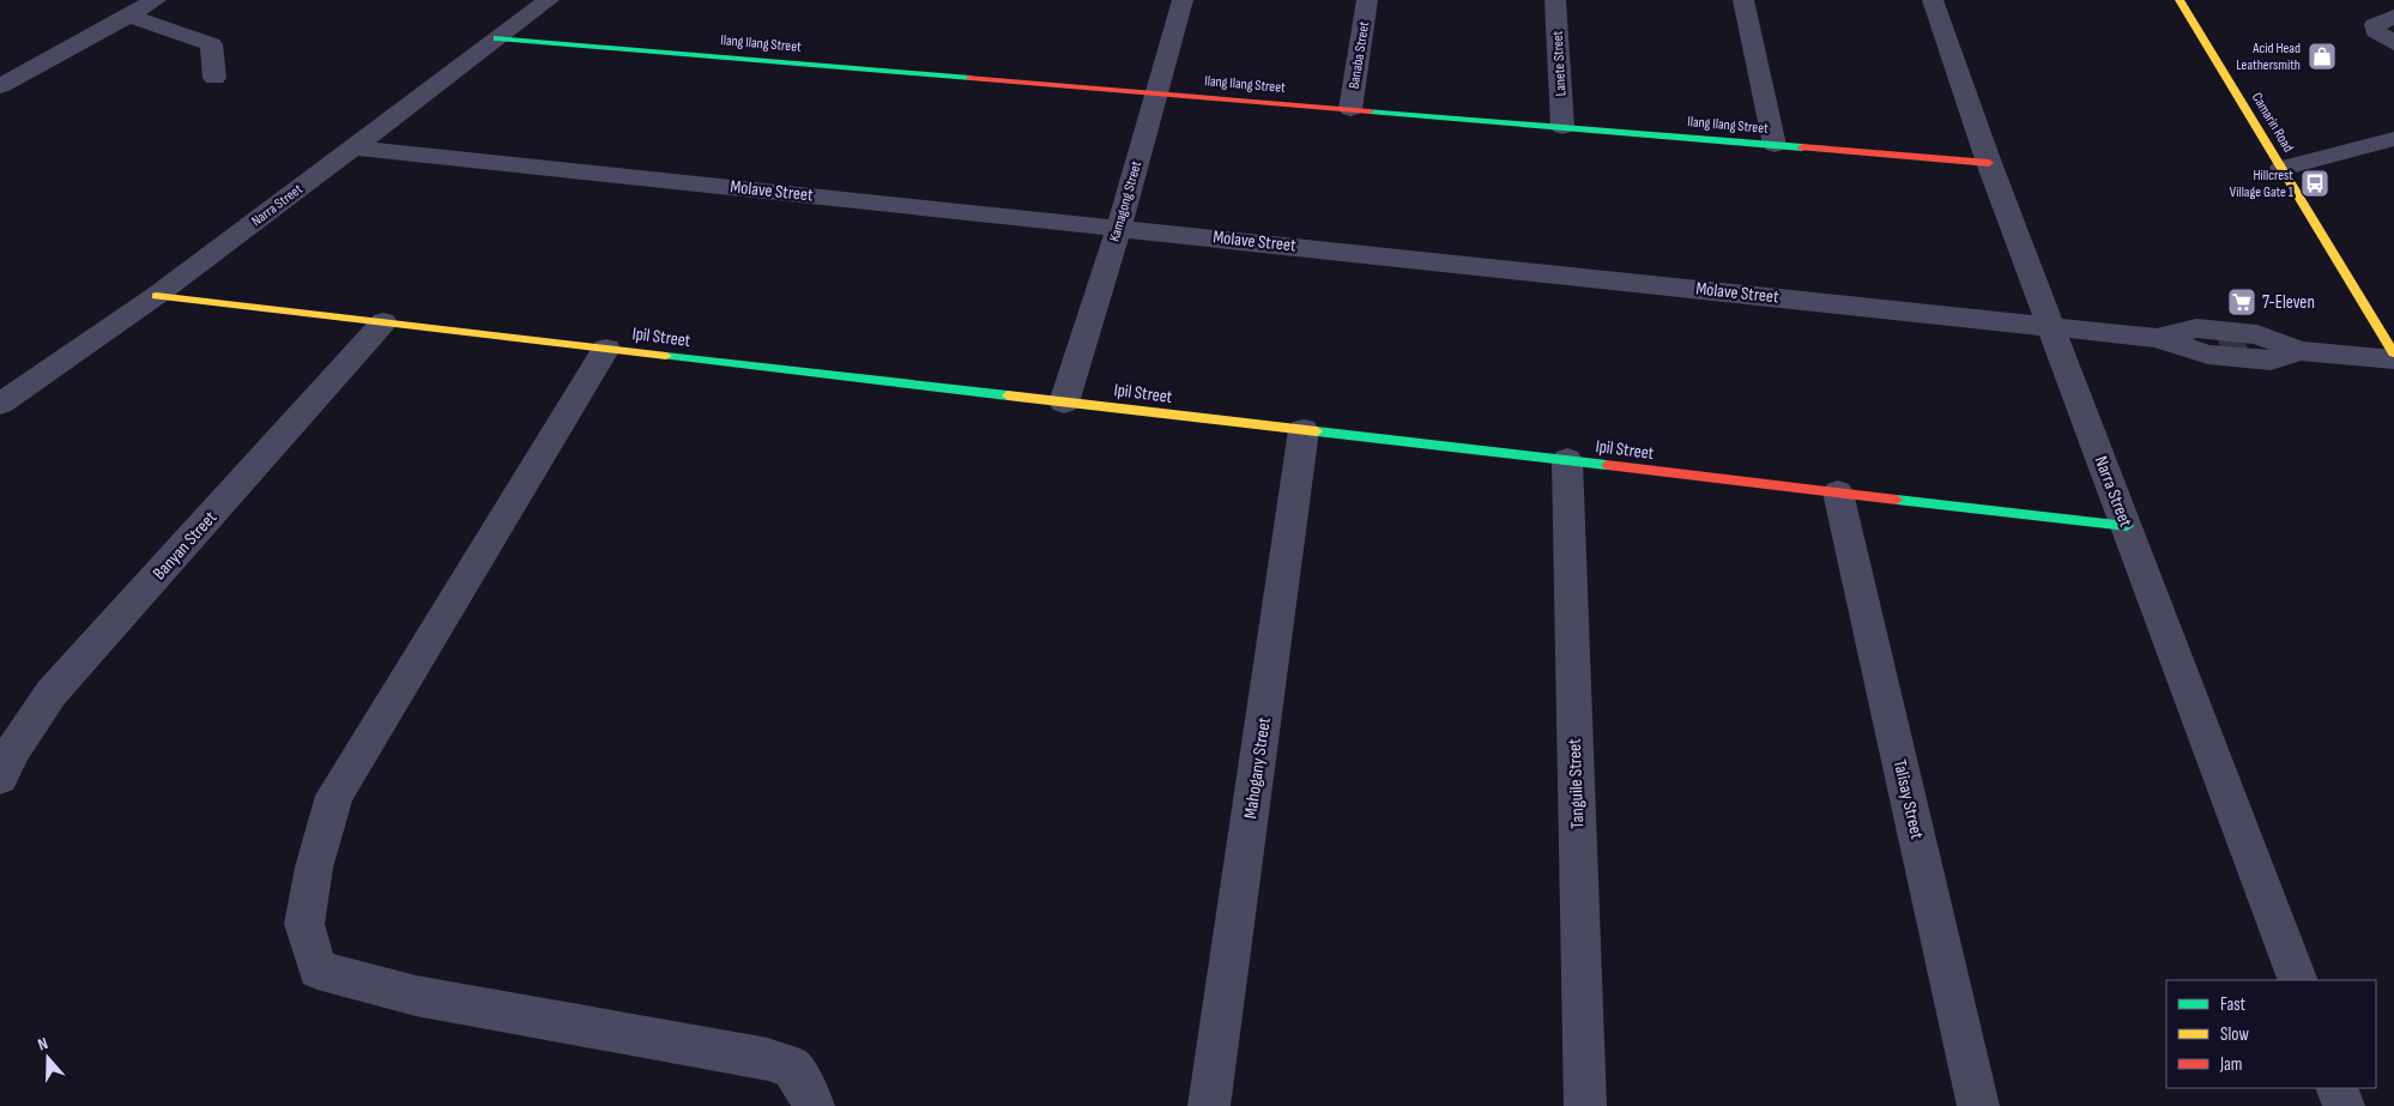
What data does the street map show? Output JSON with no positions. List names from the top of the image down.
{
  "streets": {
    "street": [
      "Ilang Ilang Street",
      "Banaba Street",
      "Lanete Street",
      "Camarin Road",
      "Molave Street",
      "Kamagong Street",
      "Narra Street",
      "Ipil Street",
      "Banyan Street",
      "Mahogany Street",
      "Tanguile Street",
      "Talisay Street"
    ]
  },
  "crossings": [
    ["Ilang Ilang Street", "Banaba Street"],
    ["Ilang Ilang Street", "Lanete Street"],
    ["Ilang Ilang Street", "Kamagong Street"],
    ["Ilang Ilang Street", "Narra Street"],
    ["Molave Street", "Kamagong Street"],
    ["Molave Street", "Narra Street"],
    ["Kamagong Street", "Ipil Street"],
    ["Narra Street", "Ipil Street"],
    ["Ipil Street", "Banyan Street"],
    ["Ipil Street", "Mahogany Street"],
    ["Ipil Street", "Tanguile Street"],
    ["Ipil Street", "Talisay Street"]
  ],
  "places": {
    "shop": ["Acid Head Leathersmith"],
    "bus stop": ["Hillcrest Village Gate 1"],
    "supermarket": ["7-Eleven"]
  },
  "legend": ["Fast", "Slow", "Jam"],
  "north": "top"
}
